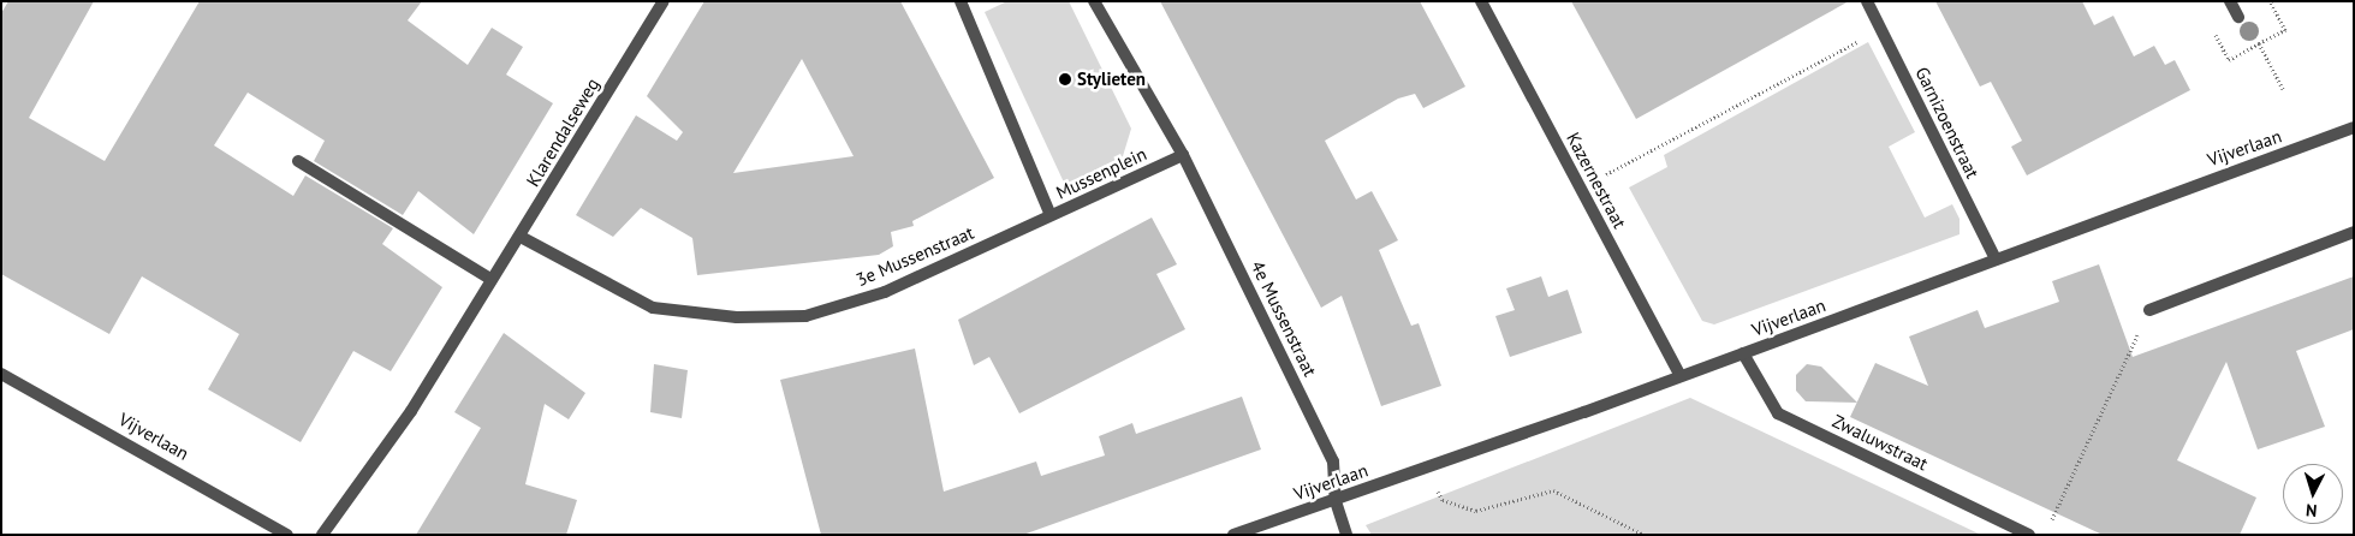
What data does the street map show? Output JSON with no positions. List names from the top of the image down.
{
  "streets": {
    "street": [
      "Garnizoenstraat",
      "Klarendalseweg",
      "Vijverlaan",
      "Mussenplein",
      "Kazernestraat",
      "3e Mussenstraat",
      "4e Mussenstraat",
      "Zwaluwstraat"
    ]
  },
  "crossings": [
    ["Garnizoenstraat", "Vijverlaan"],
    ["Klarendalseweg", "3e Mussenstraat"],
    ["Vijverlaan", "Kazernestraat"],
    ["Vijverlaan", "4e Mussenstraat"],
    ["Vijverlaan", "Zwaluwstraat"],
    ["Mussenplein", "3e Mussenstraat"],
    ["Mussenplein", "4e Mussenstraat"]
  ],
  "places": ["Stylieten"],
  "north": "bottom"
}
